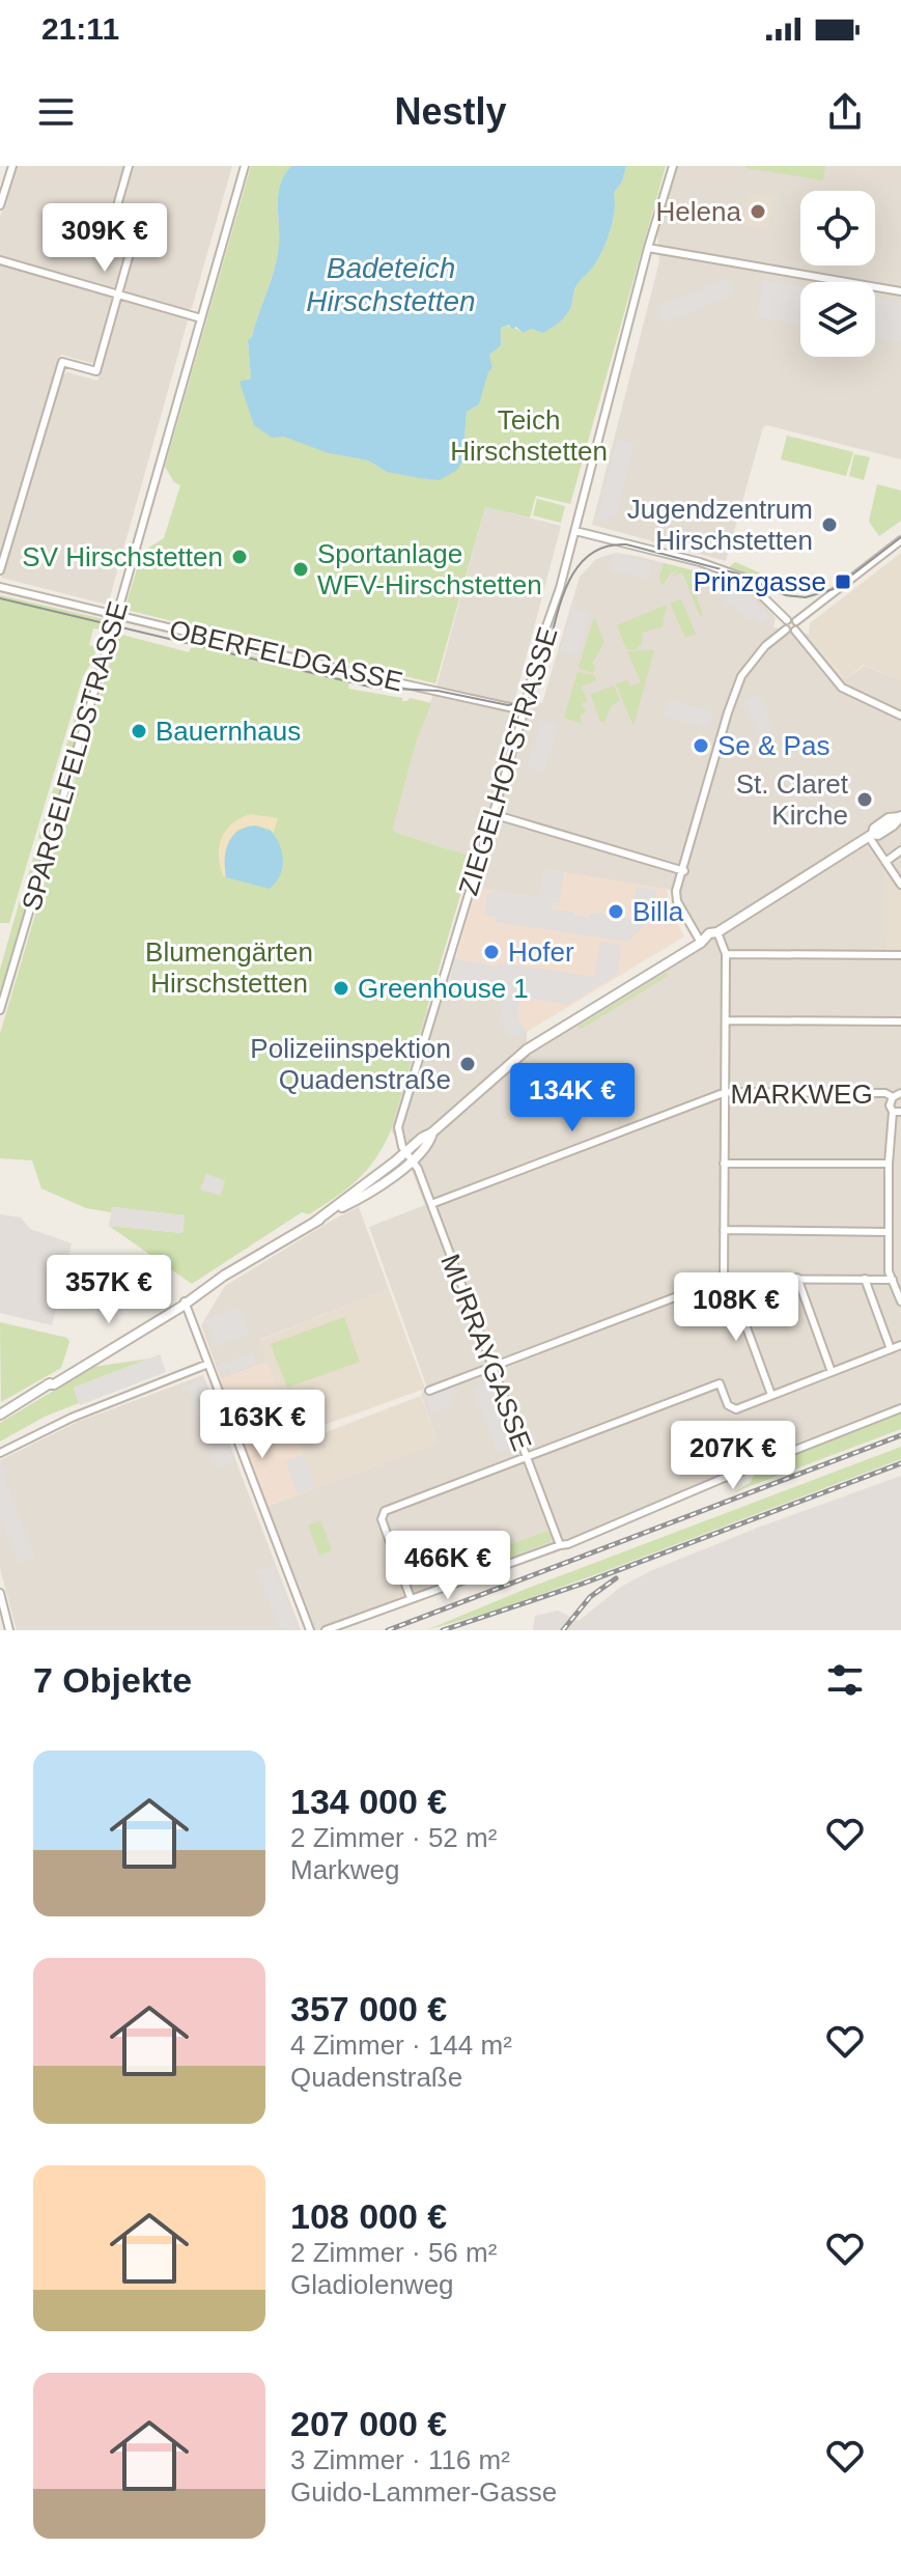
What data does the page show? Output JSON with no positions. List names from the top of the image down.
{
  "streets": {
    "street": [
      "OBERFELDGASSE",
      "SPARGELFELDSTRASSE",
      "ZIEGELHOFSTRASSE",
      "MARKWEG",
      "MURRAYGASSE"
    ]
  },
  "crossings": [
    ["OBERFELDGASSE", "SPARGELFELDSTRASSE"],
    ["OBERFELDGASSE", "ZIEGELHOFSTRASSE"],
    ["ZIEGELHOFSTRASSE", "MURRAYGASSE"],
    ["MARKWEG", "MURRAYGASSE"]
  ],
  "water": ["Badeteich Hirschstetten"],
  "parks": ["Teich Hirschstetten", "Blumengärten Hirschstetten"],
  "places": {
    "other": [
      "Helena",
      "Jugendzentrum Hirschstetten",
      "SV Hirschstetten",
      "Sportanlage WFV-Hirschstetten",
      "Bauernhaus",
      "Se & Pas",
      "St. Claret Kirche",
      "Billa",
      "Hofer",
      "Greenhouse 1",
      "Polizeiinspektion Quadenstraße"
    ],
    "transit": ["Prinzgasse"]
  },
  "page": {
    "status": "21:11",
    "header": "Nestly",
    "price": [
      "309K €",
      "134K €",
      "357K €",
      "108K €",
      "163K €",
      "207K €",
      "466K €"
    ],
    "heading": "7 Objekte",
    "list": [
      {
        "name": "134 000 €",
        "note": "2 Zimmer · 52 m² · Markweg"
      },
      {
        "name": "357 000 €",
        "note": "4 Zimmer · 144 m² · Quadenstraße"
      },
      {
        "name": "108 000 €",
        "note": "2 Zimmer · 56 m² · Gladiolenweg"
      },
      {
        "name": "207 000 €",
        "note": "3 Zimmer · 116 m² · Guido-Lammer-Gasse"
      }
    ]
  }
}
